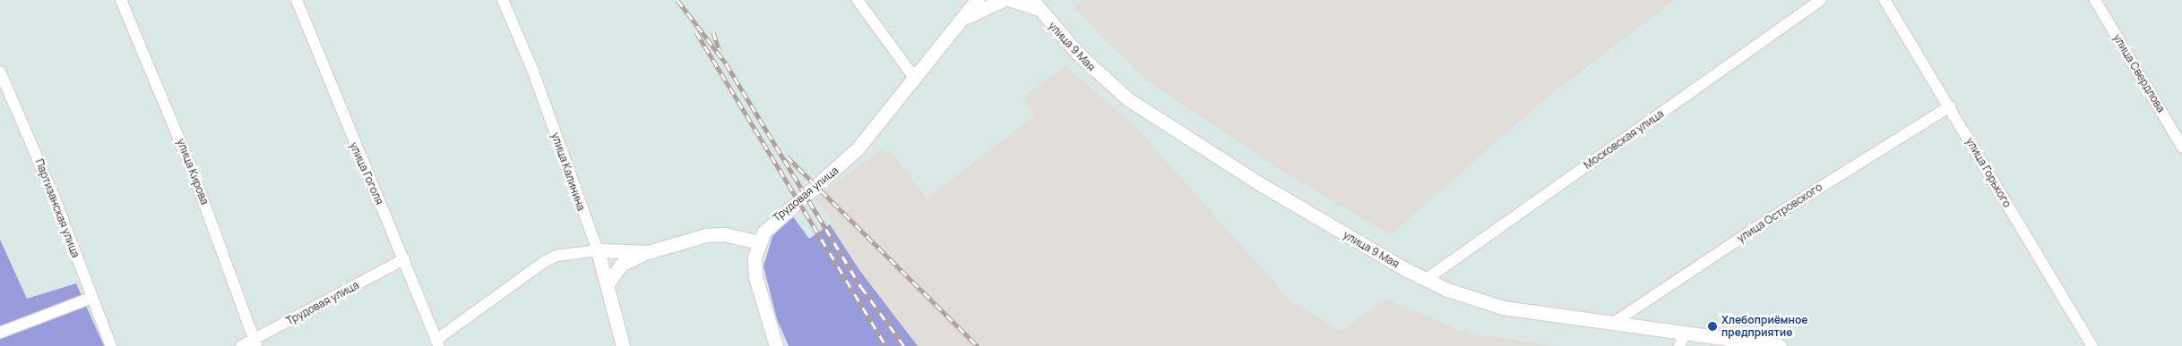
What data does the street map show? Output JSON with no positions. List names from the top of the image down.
{
  "streets": {
    "street": [
      "улица 9 Мая",
      "улица Свердлова",
      "Московская улица",
      "улица Кирова",
      "улица Калинина",
      "улица Горького",
      "улица Гоголя",
      "Трудовая улица",
      "Партизанская улица",
      "улица Островского"
    ]
  },
  "crossings": [
    ["улица 9 Мая", "Московская улица"],
    ["улица 9 Мая", "улица Островского"],
    ["улица Кирова", "Трудовая улица"],
    ["улица Горького", "улица Островского"],
    ["улица Гоголя", "Трудовая улица"]
  ],
  "places": ["Хлебоприёмное предприятие"]
}
